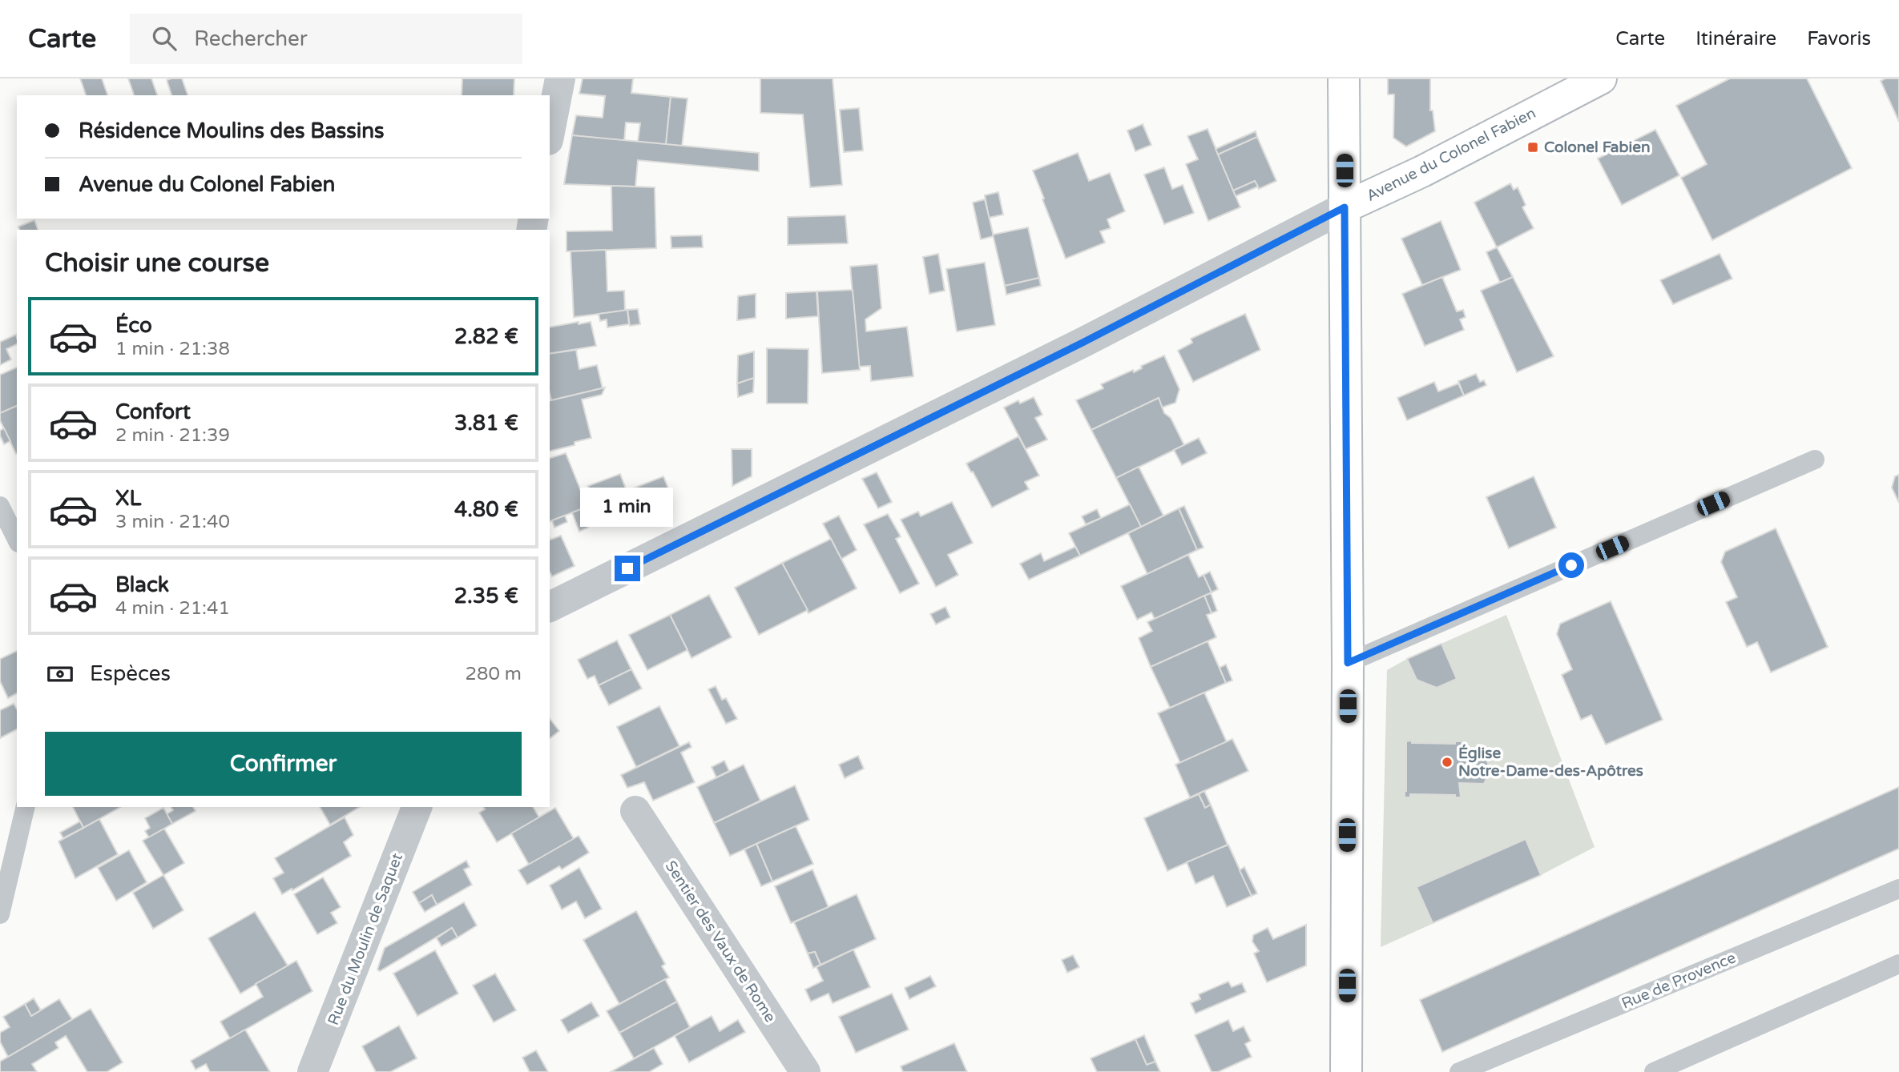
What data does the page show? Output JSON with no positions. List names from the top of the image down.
{
  "streets": {
    "main road": ["Avenue du Colonel Fabien"],
    "street": ["Rue du Moulin de Saquet", "Sentier des Vaux de Rome"],
    "lane": ["Rue de Provence"]
  },
  "places": {
    "transit": ["Colonel Fabien"],
    "other": ["Église Notre-Dame-des-Apôtres"]
  },
  "page": {
    "header": "Carte",
    "search": "Rechercher",
    "nav": ["Carte", "Itinéraire", "Favoris"],
    "banner": ["Résidence Moulins des Bassins", "Avenue du Colonel Fabien"],
    "heading": "Choisir une course",
    "list": [
      {
        "name": "Éco",
        "note": "1 min · 21:38",
        "value": "2.82 €"
      },
      {
        "name": "Confort",
        "note": "2 min · 21:39",
        "value": "3.81 €"
      },
      {
        "name": "XL",
        "note": "3 min · 21:40",
        "value": "4.80 €"
      },
      {
        "name": "Black",
        "note": "4 min · 21:41",
        "value": "2.35 €"
      }
    ],
    "bubble": "1 min",
    "pay": ["Espèces", "280 m"],
    "buttons": "Confirmer"
  }
}
